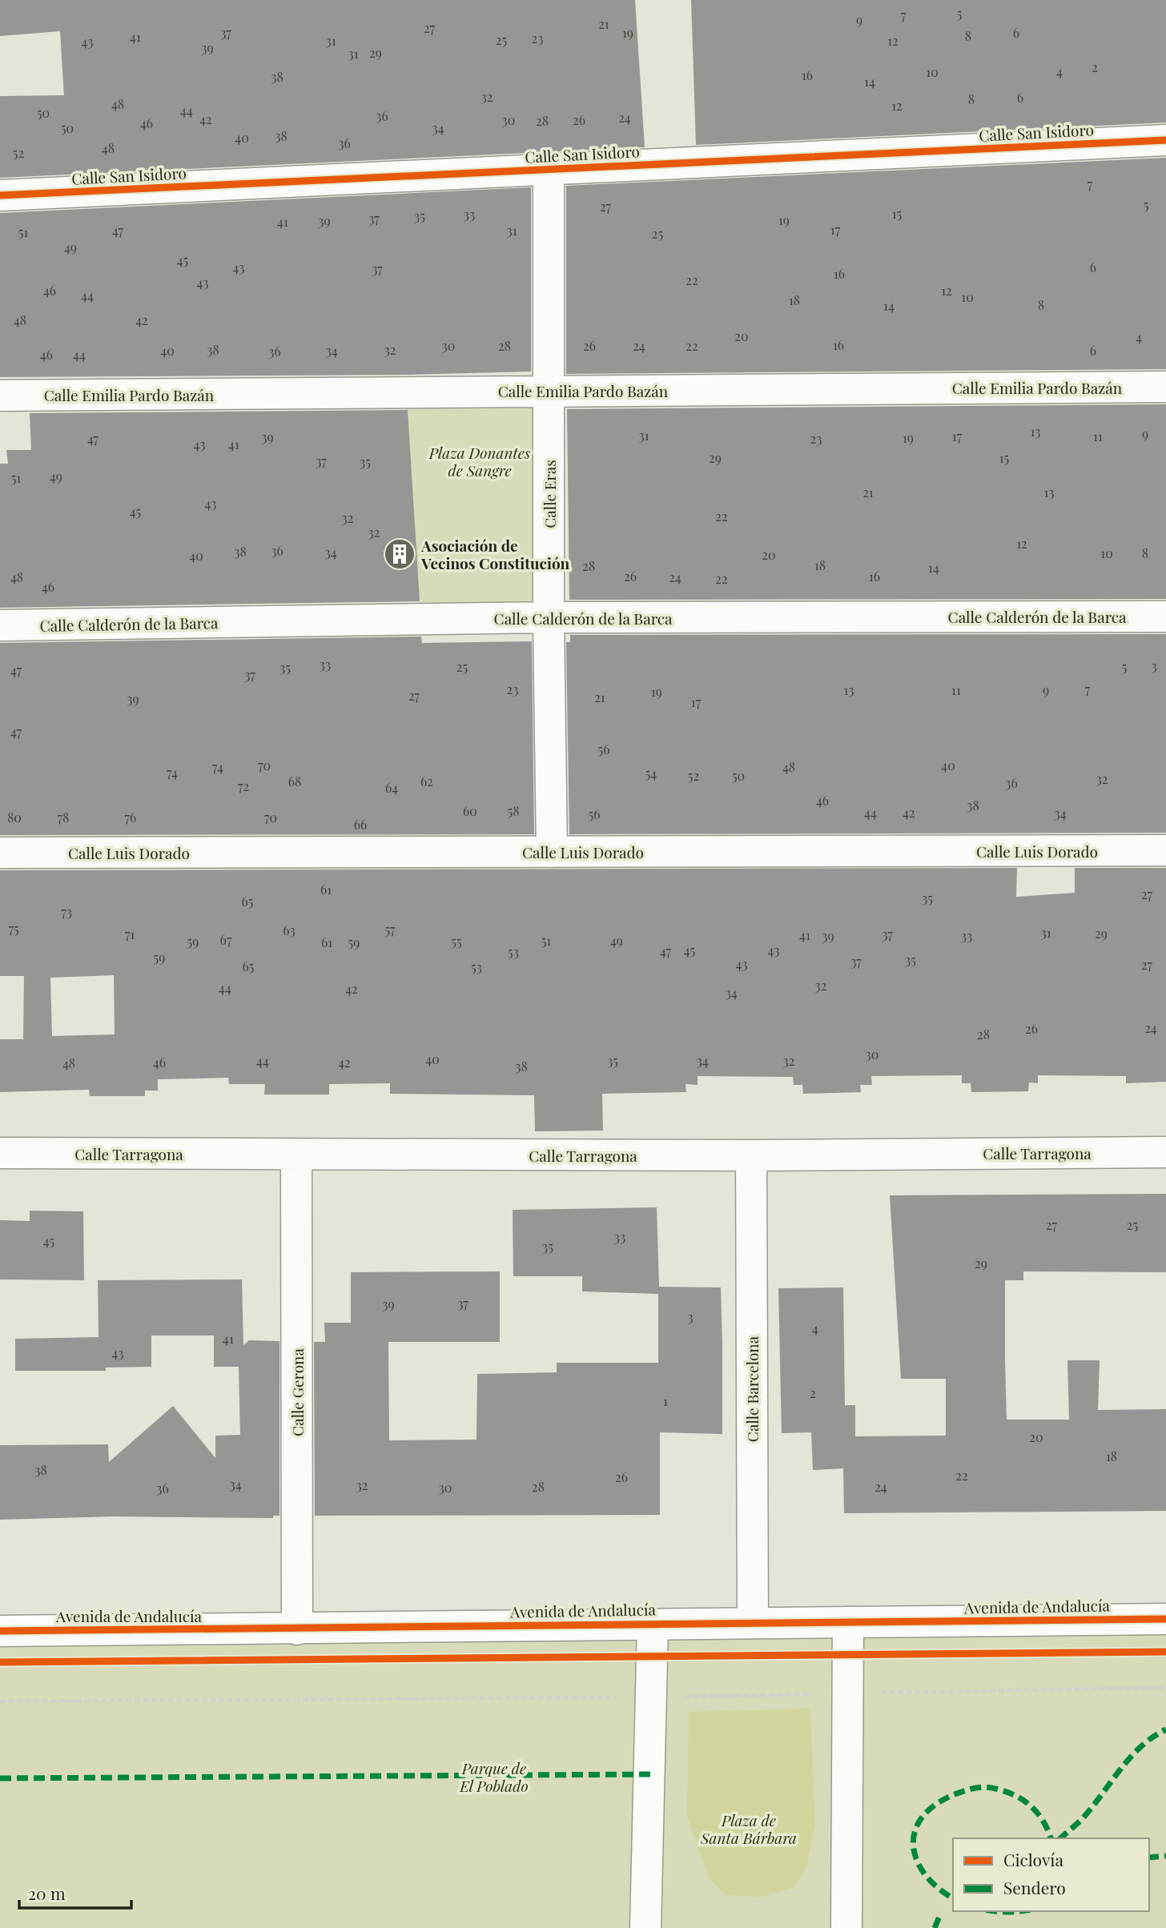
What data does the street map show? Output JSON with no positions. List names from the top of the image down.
{
  "streets": {
    "street": [
      "Calle San Isidoro",
      "Calle Emilia Pardo Bazán",
      "Calle Eras",
      "Calle Calderón de la Barca",
      "Calle Luis Dorado",
      "Calle Tarragona",
      "Calle Barcelona",
      "Calle Gerona",
      "Avenida de Andalucía"
    ]
  },
  "crossings": [
    ["Calle San Isidoro", "Calle Eras"],
    ["Calle Emilia Pardo Bazán", "Calle Eras"],
    ["Calle Eras", "Calle Calderón de la Barca"],
    ["Calle Eras", "Calle Luis Dorado"],
    ["Calle Tarragona", "Calle Barcelona"],
    ["Calle Tarragona", "Calle Gerona"],
    ["Calle Barcelona", "Avenida de Andalucía"],
    ["Calle Gerona", "Avenida de Andalucía"]
  ],
  "parks": ["Plaza Donantes de Sangre", "Parque de El Poblado", "Plaza de Santa Bárbara"],
  "places": {
    "building": ["Asociación de Vecinos Constitución"]
  },
  "house_numbers": [
    "5",
    "7",
    "9",
    "21",
    "27",
    "37",
    "19",
    "6",
    "8",
    "41",
    "23",
    "25",
    "31",
    "12",
    "43",
    "39",
    "29",
    "31",
    "2",
    "4",
    "10",
    "16",
    "38",
    "14",
    "32",
    "6",
    "8",
    "48",
    "12",
    "44",
    "50",
    "36",
    "24",
    "42",
    "30",
    "26",
    "28",
    "46",
    "50",
    "34",
    "38",
    "40",
    "36",
    "48",
    "52",
    "7",
    "5",
    "27",
    "15",
    "33",
    "35",
    "37",
    "19",
    "39",
    "41",
    "17",
    "47",
    "31",
    "51",
    "25",
    "49",
    "45",
    "43",
    "6",
    "37",
    "16",
    "22",
    "43",
    "46",
    "12",
    "44",
    "10",
    "18",
    "8",
    "14",
    "48",
    "42",
    "20",
    "4",
    "16",
    "30",
    "28",
    "26",
    "24",
    "22",
    "38",
    "32",
    "40",
    "34",
    "6",
    "36",
    "46",
    "44",
    "13",
    "9",
    "31",
    "17",
    "11",
    "39",
    "19",
    "47",
    "23",
    "43",
    "41",
    "29",
    "15",
    "37",
    "35",
    "49",
    "51",
    "21",
    "13",
    "43",
    "45",
    "22",
    "32",
    "32",
    "12",
    "36",
    "38",
    "34",
    "10",
    "8",
    "20",
    "40",
    "18",
    "28",
    "14",
    "26",
    "16",
    "48",
    "24",
    "22",
    "46",
    "33",
    "3",
    "25",
    "5",
    "35",
    "47",
    "37",
    "23",
    "7",
    "13",
    "11",
    "9",
    "19",
    "27",
    "21",
    "39",
    "17",
    "47",
    "56",
    "70",
    "40",
    "74",
    "48",
    "74",
    "54",
    "52",
    "50",
    "32",
    "68",
    "62",
    "36",
    "72",
    "64",
    "46",
    "38",
    "60",
    "58",
    "44",
    "42",
    "34",
    "56",
    "80",
    "78",
    "76",
    "70",
    "66",
    "61",
    "27",
    "35",
    "65",
    "73",
    "75",
    "57",
    "63",
    "31",
    "29",
    "71",
    "37",
    "41",
    "39",
    "33",
    "67",
    "51",
    "49",
    "59",
    "55",
    "61",
    "59",
    "45",
    "43",
    "47",
    "53",
    "59",
    "35",
    "37",
    "43",
    "27",
    "65",
    "53",
    "32",
    "44",
    "42",
    "34",
    "24",
    "26",
    "28",
    "30",
    "40",
    "44",
    "35",
    "34",
    "32",
    "46",
    "42",
    "48",
    "38",
    "27",
    "25",
    "33",
    "45",
    "35",
    "29",
    "37",
    "39",
    "3",
    "4",
    "41",
    "43",
    "2",
    "1",
    "20",
    "18",
    "38",
    "22",
    "26",
    "34",
    "32",
    "28",
    "24",
    "30",
    "36"
  ],
  "legend": ["Ciclovía", "Sendero"],
  "scale_bar": "20 m"
}
